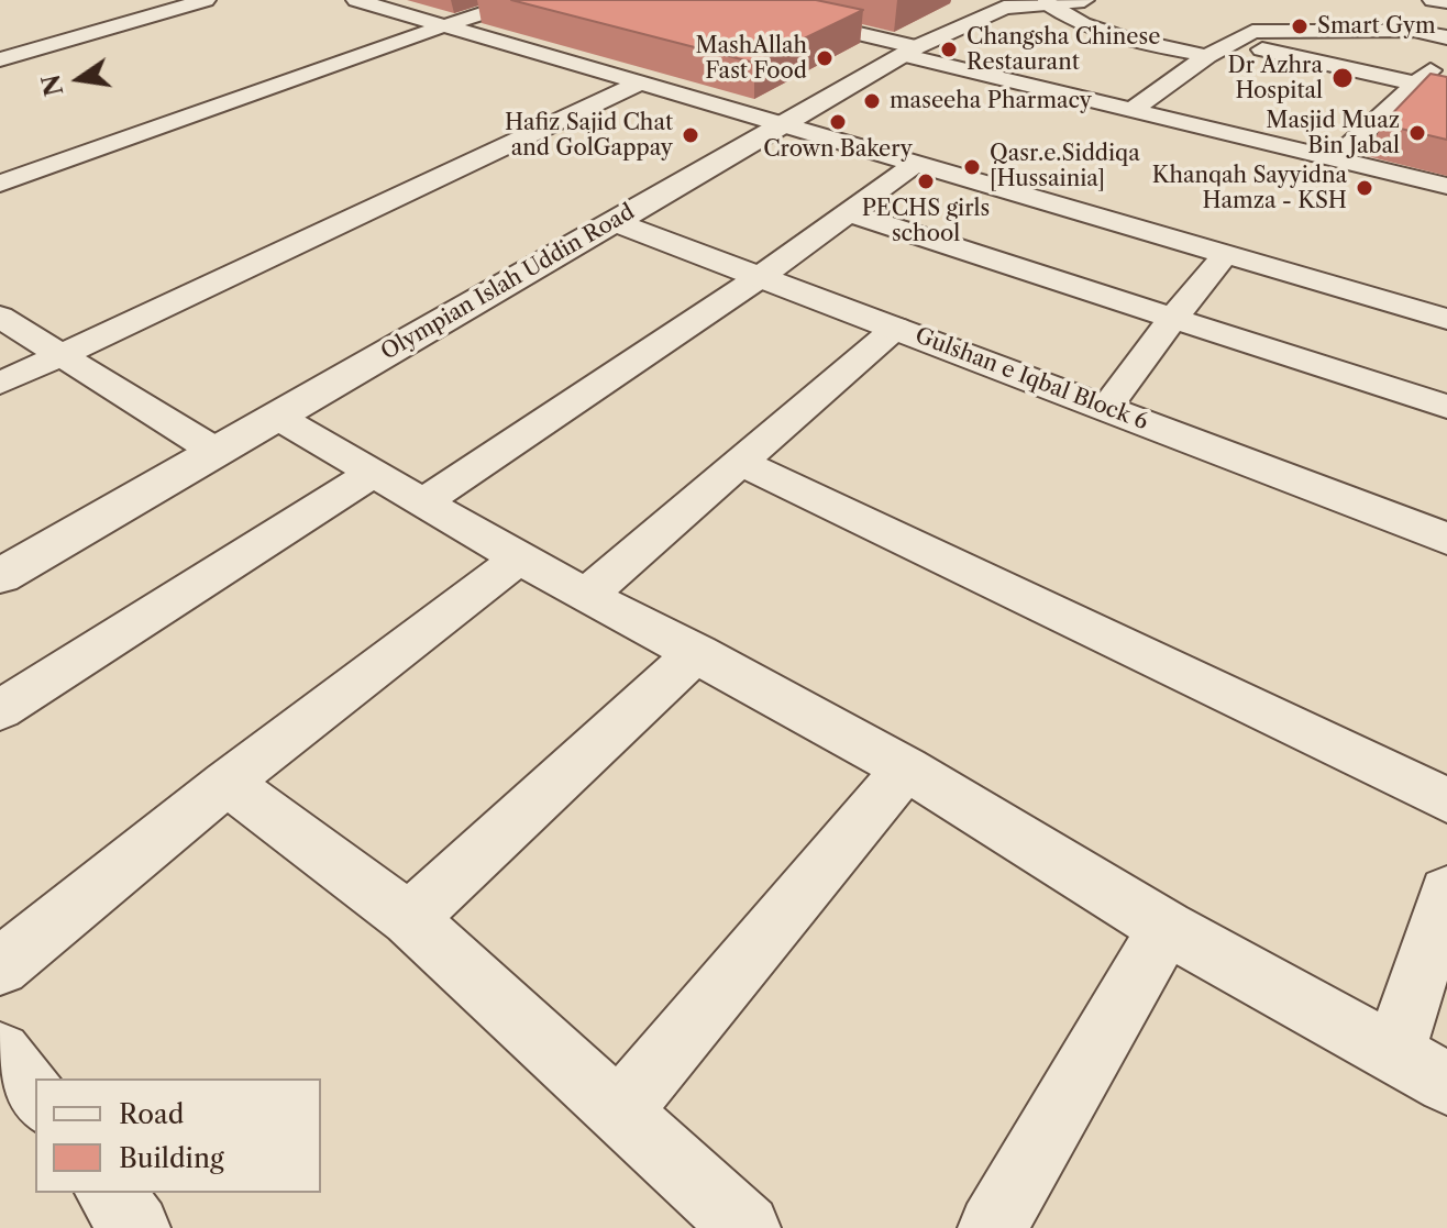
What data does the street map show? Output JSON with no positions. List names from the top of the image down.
{
  "streets": {
    "street": ["Olympian Islah Uddin Road", "Gulshan e Iqbal Block 6"]
  },
  "crossings": [
    ["Olympian Islah Uddin Road", "Gulshan e Iqbal Block 6"]
  ],
  "places": [
    "Smart Gym",
    "Changsha Chinese Restaurant",
    "MashAllah Fast Food",
    "Dr Azhra Hospital",
    "maseeha Pharmacy",
    "Crown Bakery",
    "Masjid Muaz Bin Jabal",
    "Hafiz Sajid Chat and GolGappay",
    "Qasr.e.Siddiqa [Hussainia]",
    "PECHS girls school",
    "Khanqah Sayyidna Hamza - KSH"
  ],
  "legend": ["Road", "Building"],
  "north": "left"
}
